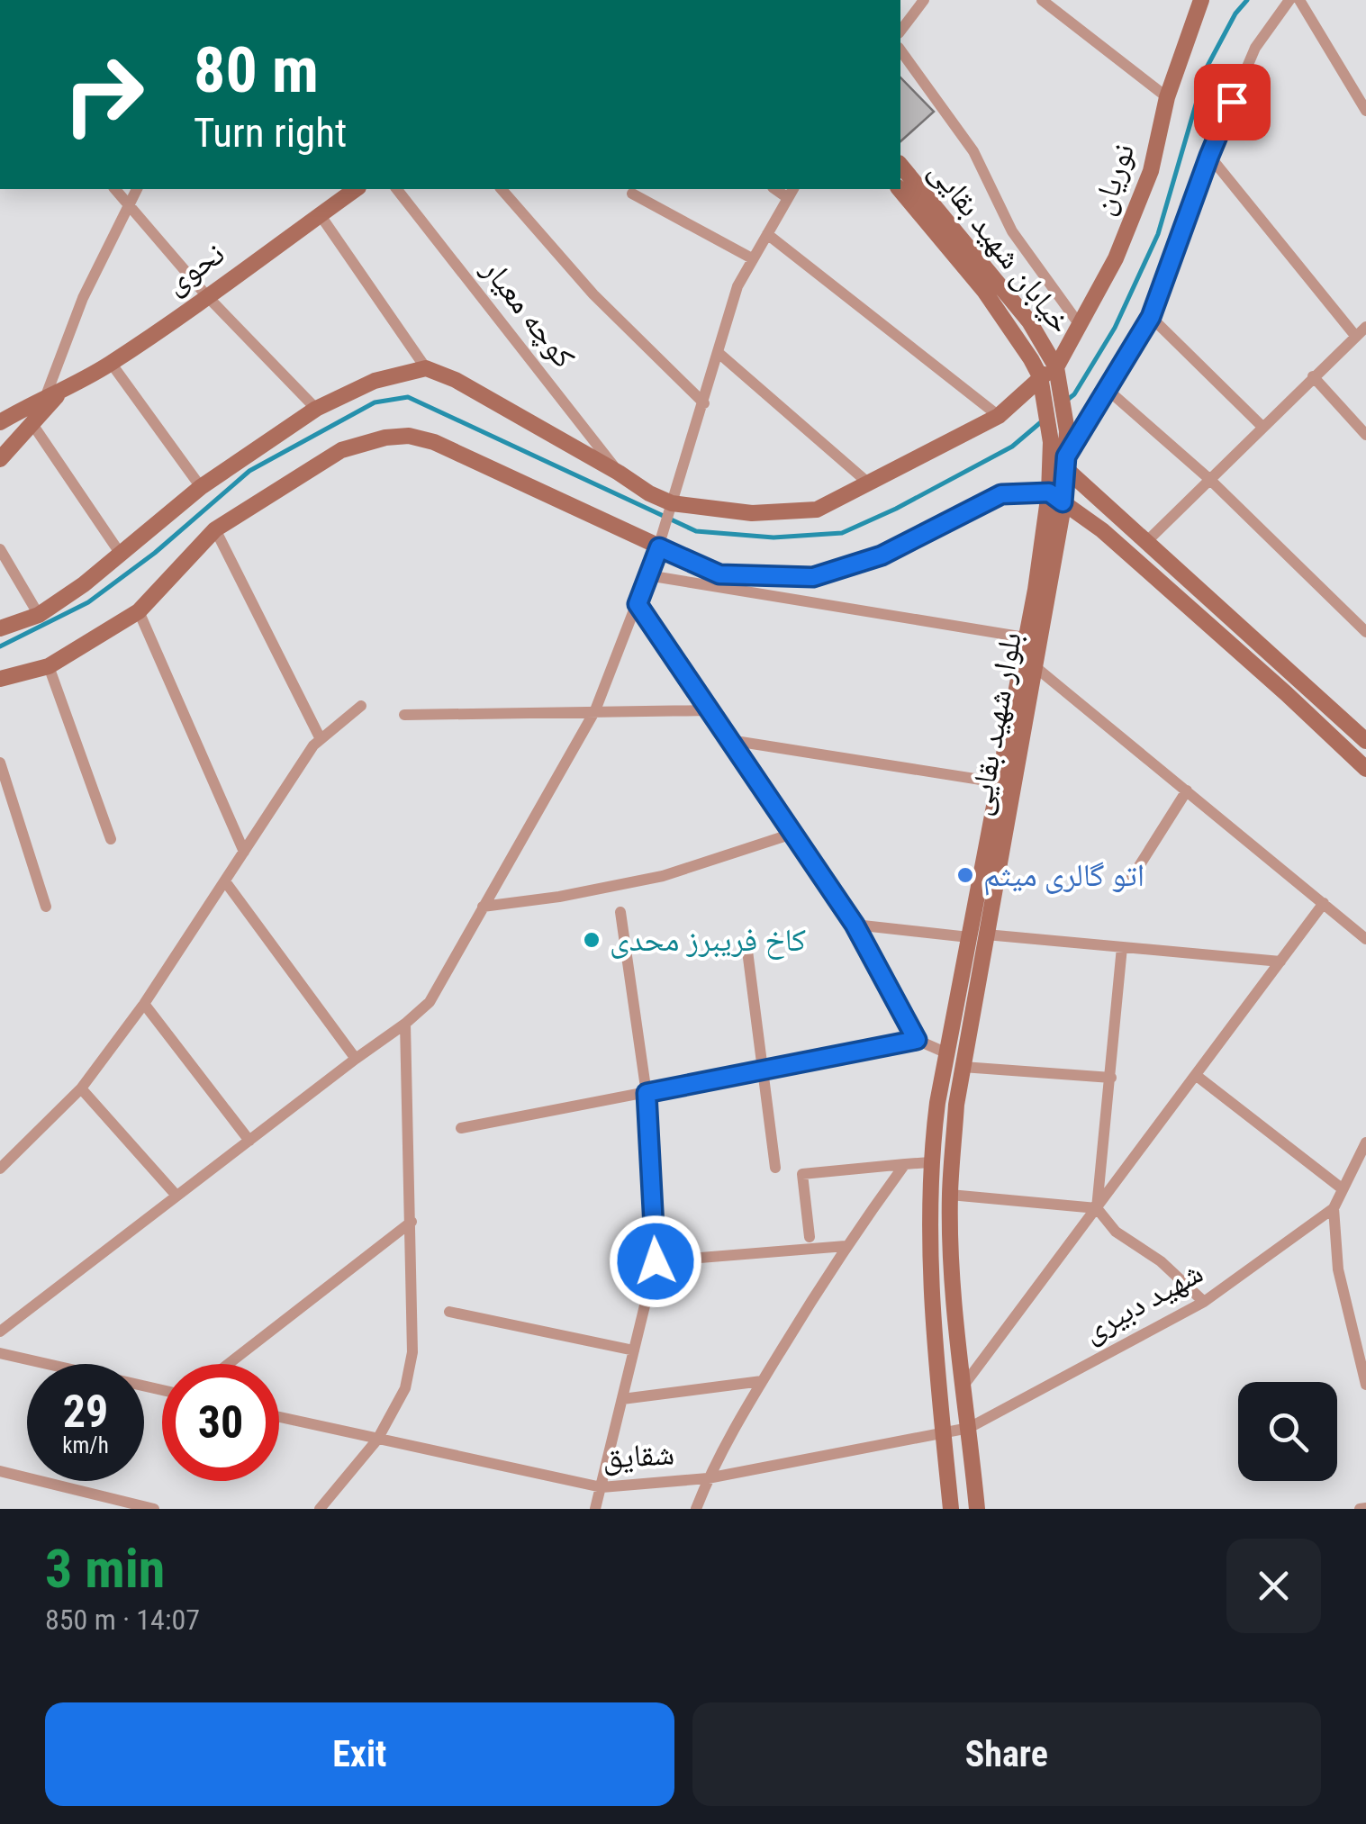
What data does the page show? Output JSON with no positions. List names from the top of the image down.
{
  "streets": {
    "main road": [
      "نوریان",
      "خیابان شهید بقایی",
      "نحوی",
      "بلوار شهید بقایی"
    ],
    "street": ["کوچه معیار", "شهید دبیری", "شقایق"]
  },
  "crossings": [
    ["نوریان", "خیابان شهید بقایی"],
    ["خیابان شهید بقایی", "بلوار شهید بقایی"],
    ["بلوار شهید بقایی", "شهید دبیری"],
    ["بلوار شهید بقایی", "شقایق"],
    ["شهید دبیری", "شقایق"]
  ],
  "places": ["اتو گالری میثم", "کاخ فریبرز محدی"],
  "page": {
    "turn": ["80 m", "Turn right"],
    "speed": "29 km/h",
    "limit": "30",
    "heading": ["3 min", "850 m · 14:07"],
    "buttons": ["Exit", "Share"]
  }
}
